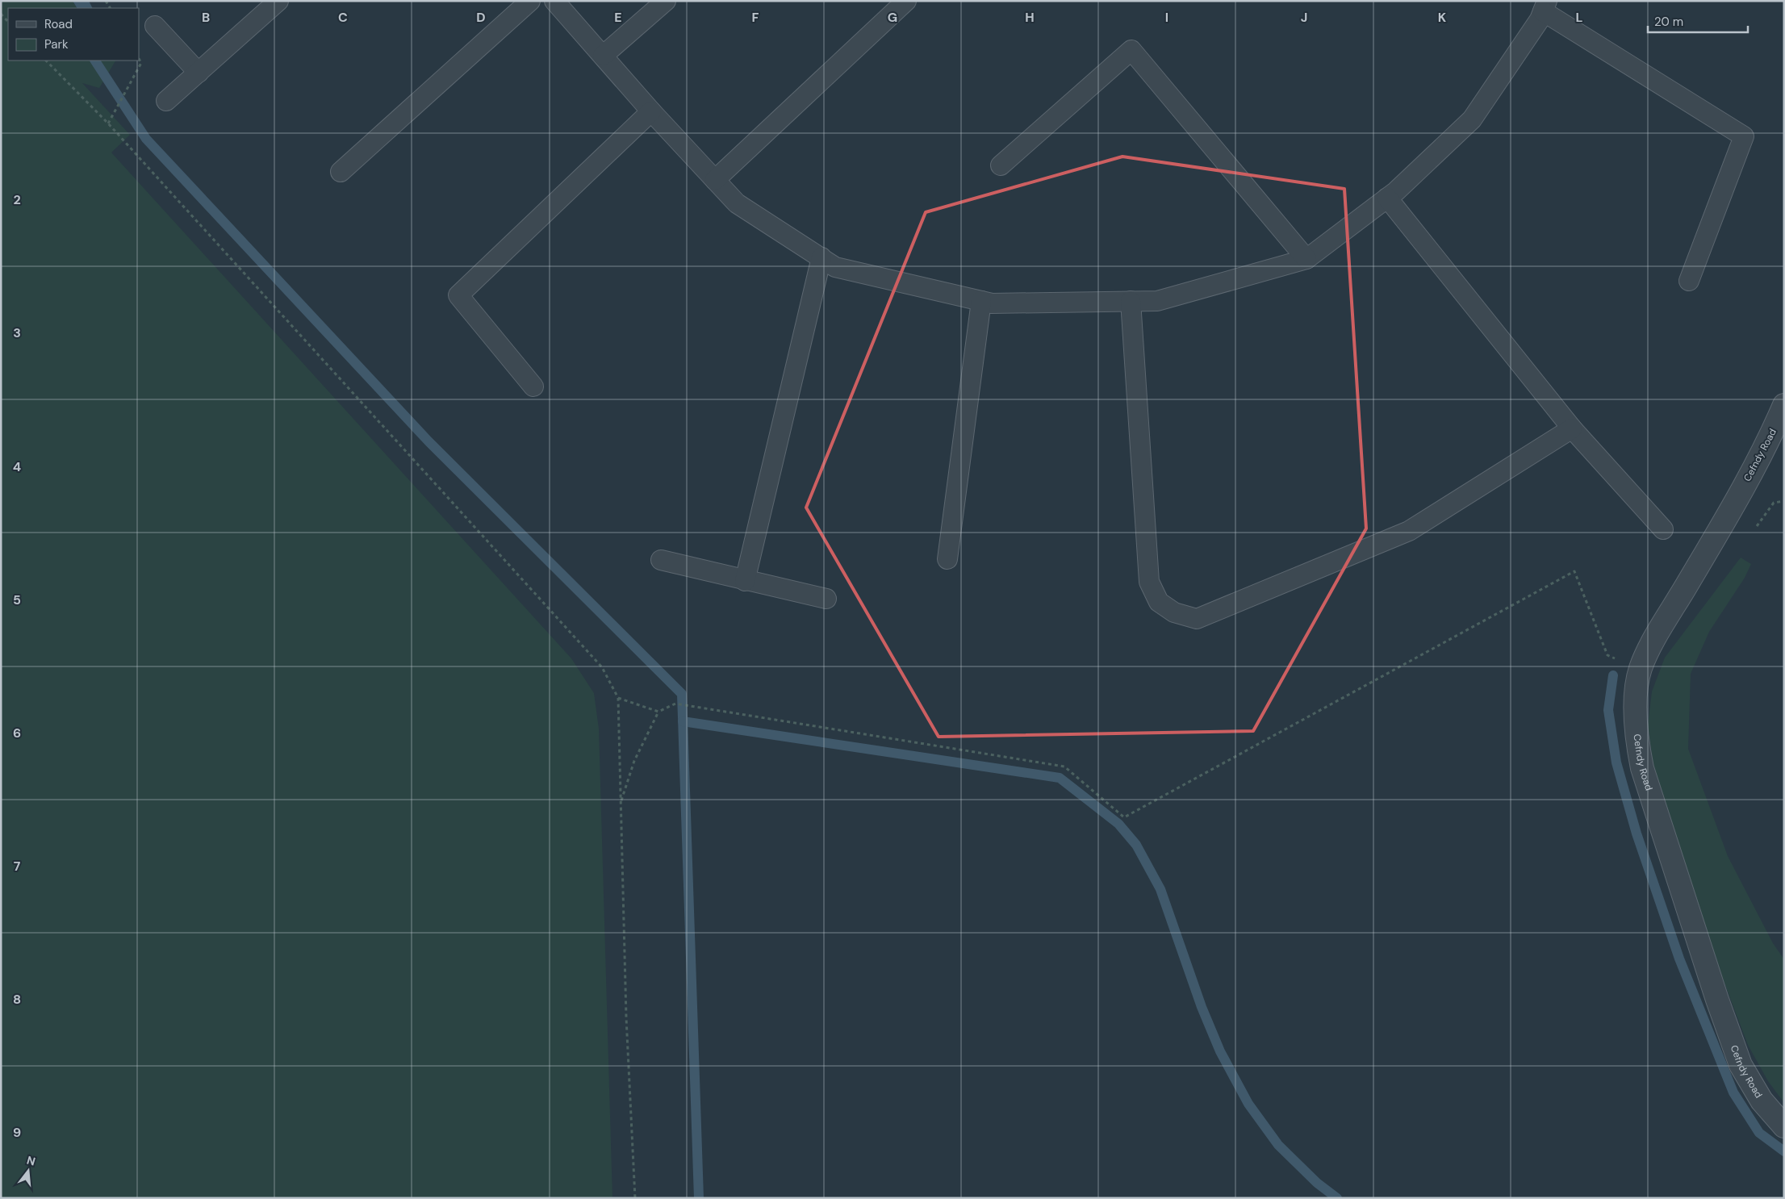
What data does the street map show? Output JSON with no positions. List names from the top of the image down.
{
  "streets": {
    "street": ["Cefndy Road"]
  },
  "legend": ["Road", "Park"],
  "scale_bar": "20 m",
  "north": "top",
  "grid": {
    "columns": [
      "B",
      "C",
      "D",
      "E",
      "F",
      "G",
      "H",
      "I",
      "J",
      "K",
      "L"
    ],
    "rows": [
      "2",
      "3",
      "4",
      "5",
      "6",
      "7",
      "8",
      "9"
    ]
  }
}
